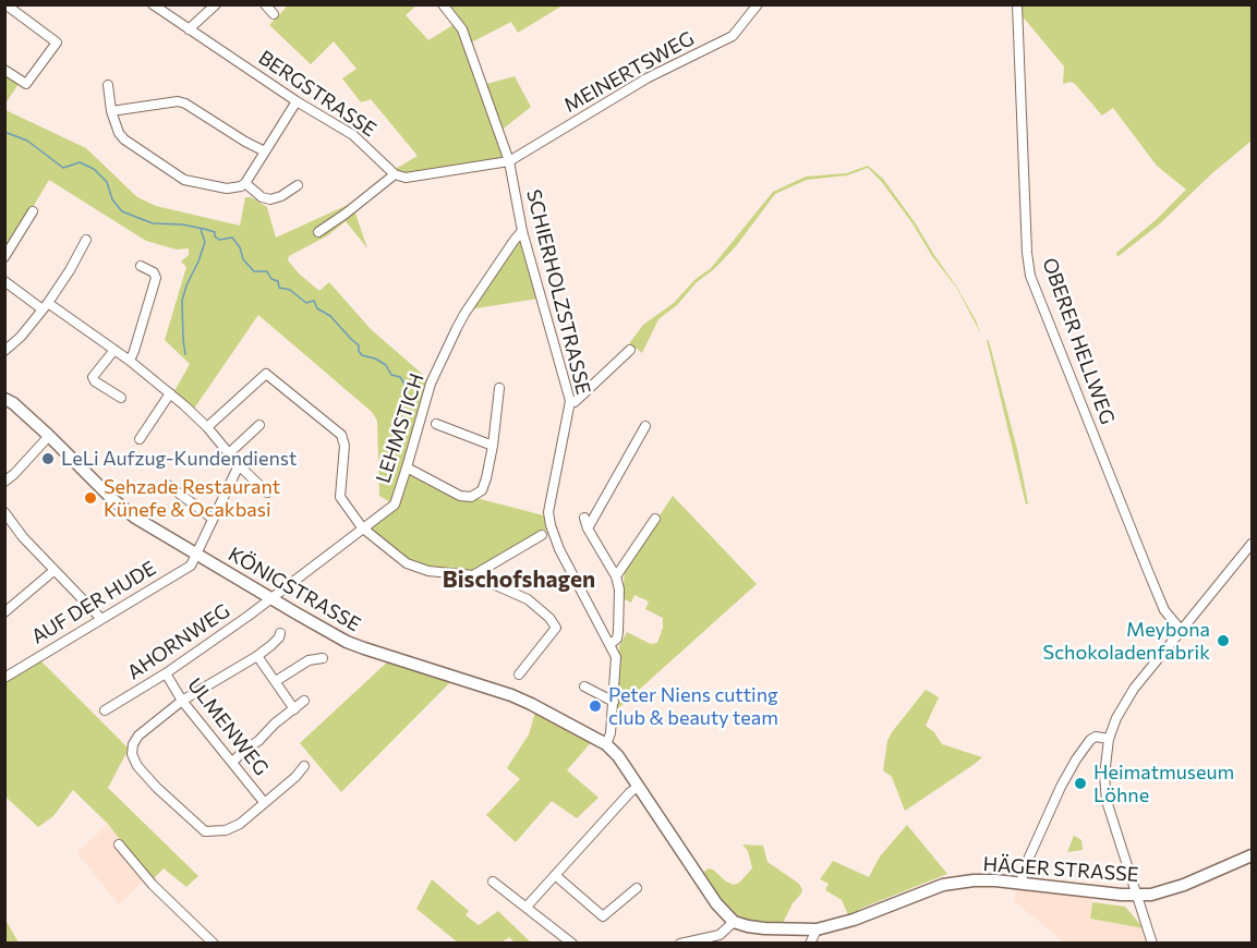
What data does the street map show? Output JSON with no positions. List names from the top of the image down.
{
  "streets": {
    "main road": ["KÖNIGSTRASSE", "HÄGER STRASSE"],
    "street": [
      "MEINERTSWEG",
      "BERGSTRASSE",
      "SCHIERHOLZSTRASSE",
      "OBERER HELLWEG",
      "LEHMSTICH",
      "AUF DER HUDE",
      "AHORNWEG",
      "ULMENWEG"
    ]
  },
  "crossings": [
    ["MEINERTSWEG", "SCHIERHOLZSTRASSE"],
    ["SCHIERHOLZSTRASSE", "LEHMSTICH"],
    ["SCHIERHOLZSTRASSE", "KÖNIGSTRASSE"],
    ["LEHMSTICH", "KÖNIGSTRASSE"],
    ["LEHMSTICH", "AHORNWEG"],
    ["KÖNIGSTRASSE", "AUF DER HUDE"],
    ["KÖNIGSTRASSE", "AHORNWEG"],
    ["AHORNWEG", "ULMENWEG"]
  ],
  "districts": ["Bischofshagen"],
  "places": [
    "LeLi Aufzug-Kundendienst",
    "Sehzade Restaurant Künefe & Ocakbasi",
    "Meybona Schokoladenfabrik",
    "Peter Niens cutting club & beauty team",
    "Heimatmuseum Löhne"
  ]
}
